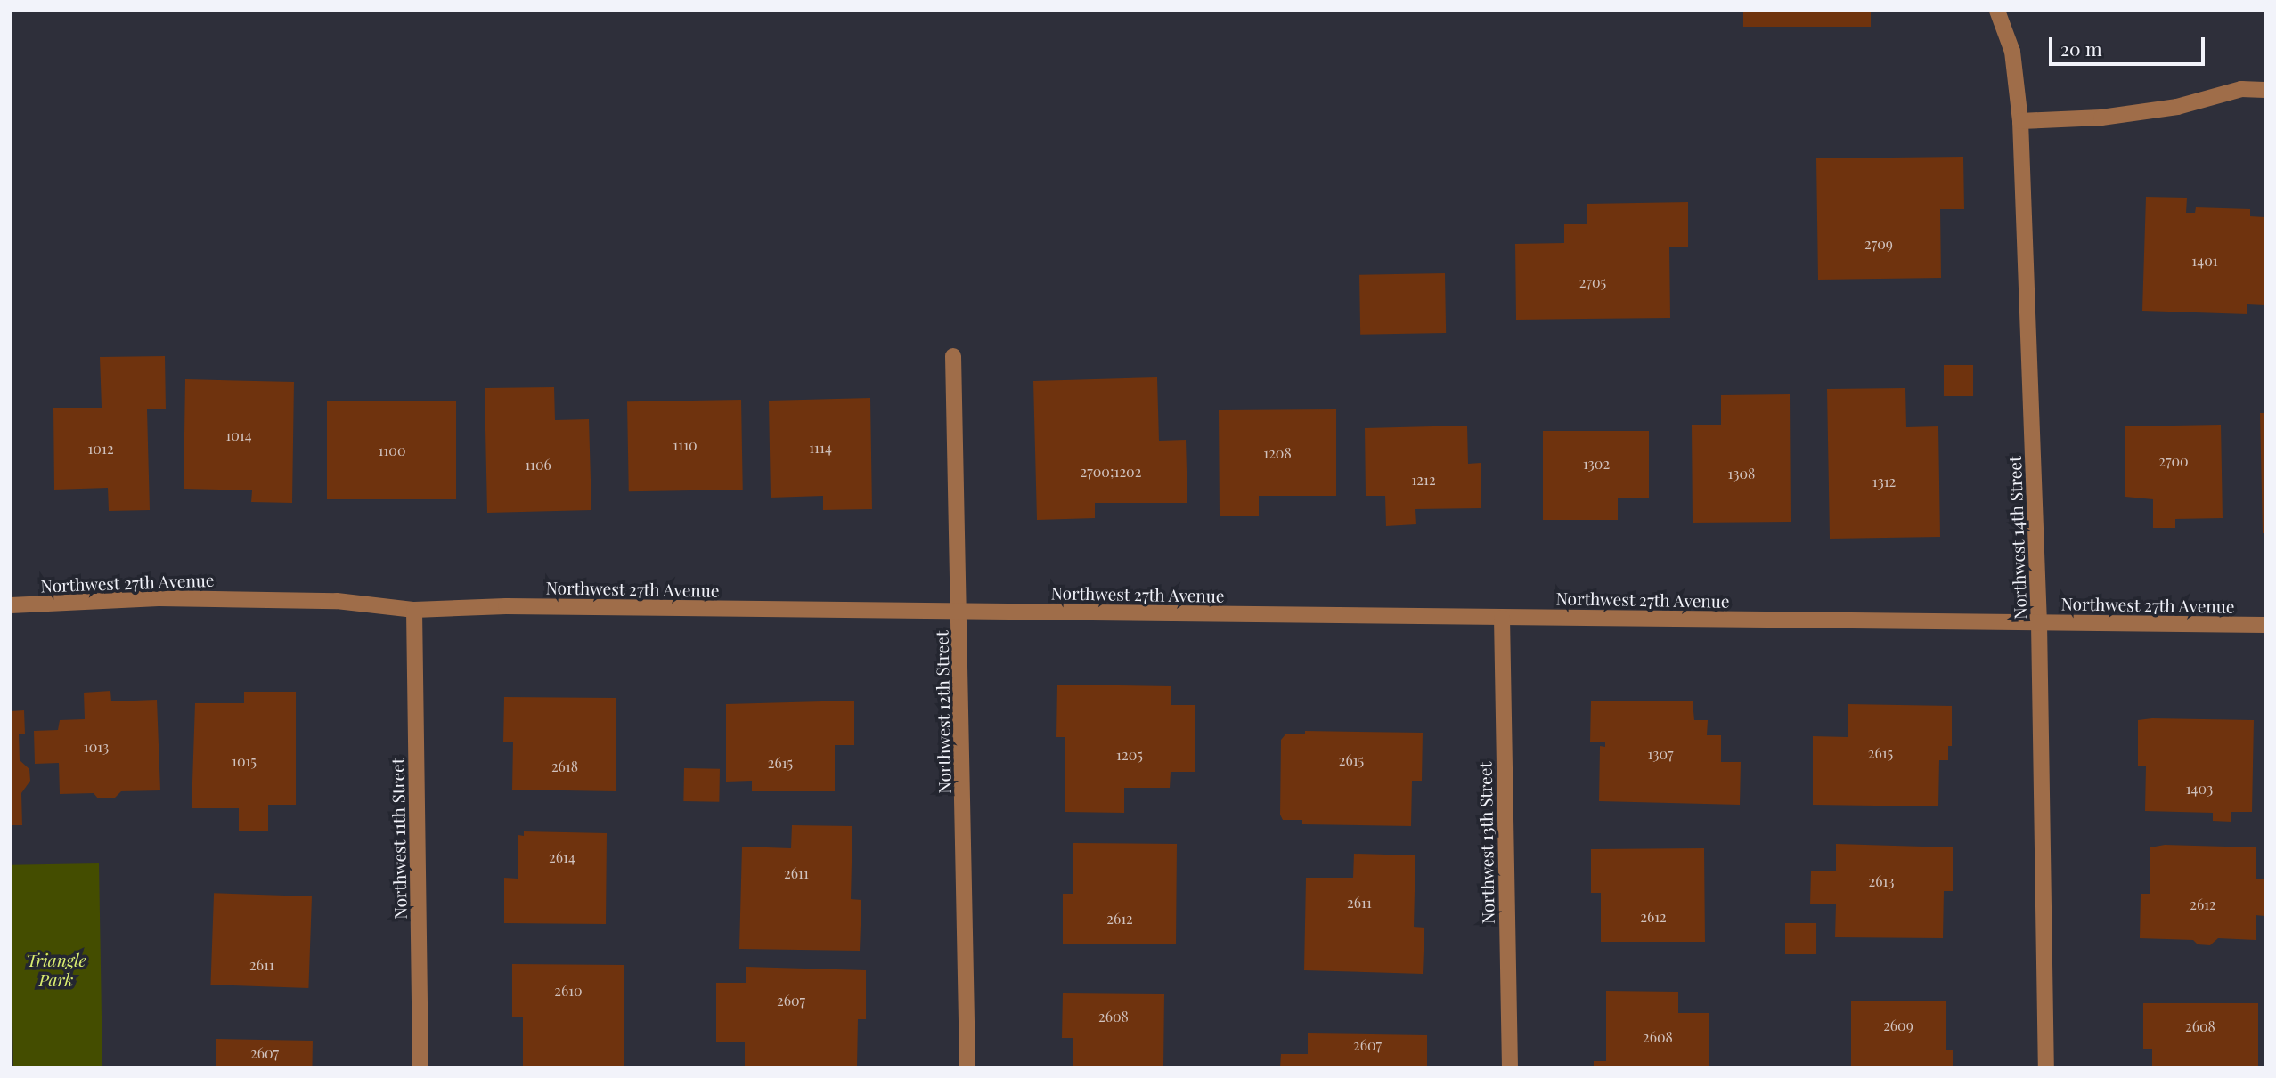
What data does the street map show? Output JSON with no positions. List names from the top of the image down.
{
  "streets": {
    "street": [
      "Northwest 14th Street",
      "Northwest 27th Avenue",
      "Northwest 12th Street",
      "Northwest 11th Street",
      "Northwest 13th Street"
    ]
  },
  "crossings": [
    ["Northwest 14th Street", "Northwest 27th Avenue"],
    ["Northwest 27th Avenue", "Northwest 12th Street"],
    ["Northwest 27th Avenue", "Northwest 11th Street"],
    ["Northwest 27th Avenue", "Northwest 13th Street"]
  ],
  "parks": ["Triangle Park"],
  "house_numbers": [
    "2709",
    "1401",
    "2705",
    "1014",
    "1110",
    "1114",
    "1012",
    "1100",
    "1208",
    "2700",
    "1302",
    "1106",
    "2700;1202",
    "1308",
    "1212",
    "1312",
    "1013",
    "2615",
    "1307",
    "1205",
    "2615",
    "1015",
    "2615",
    "2618",
    "1403",
    "2614",
    "2611",
    "2613",
    "2611",
    "2612",
    "2612",
    "2612",
    "2611",
    "2610",
    "2607",
    "2608",
    "2609",
    "2608",
    "2608",
    "2607",
    "2607"
  ],
  "scale_bar": "20 m"
}
